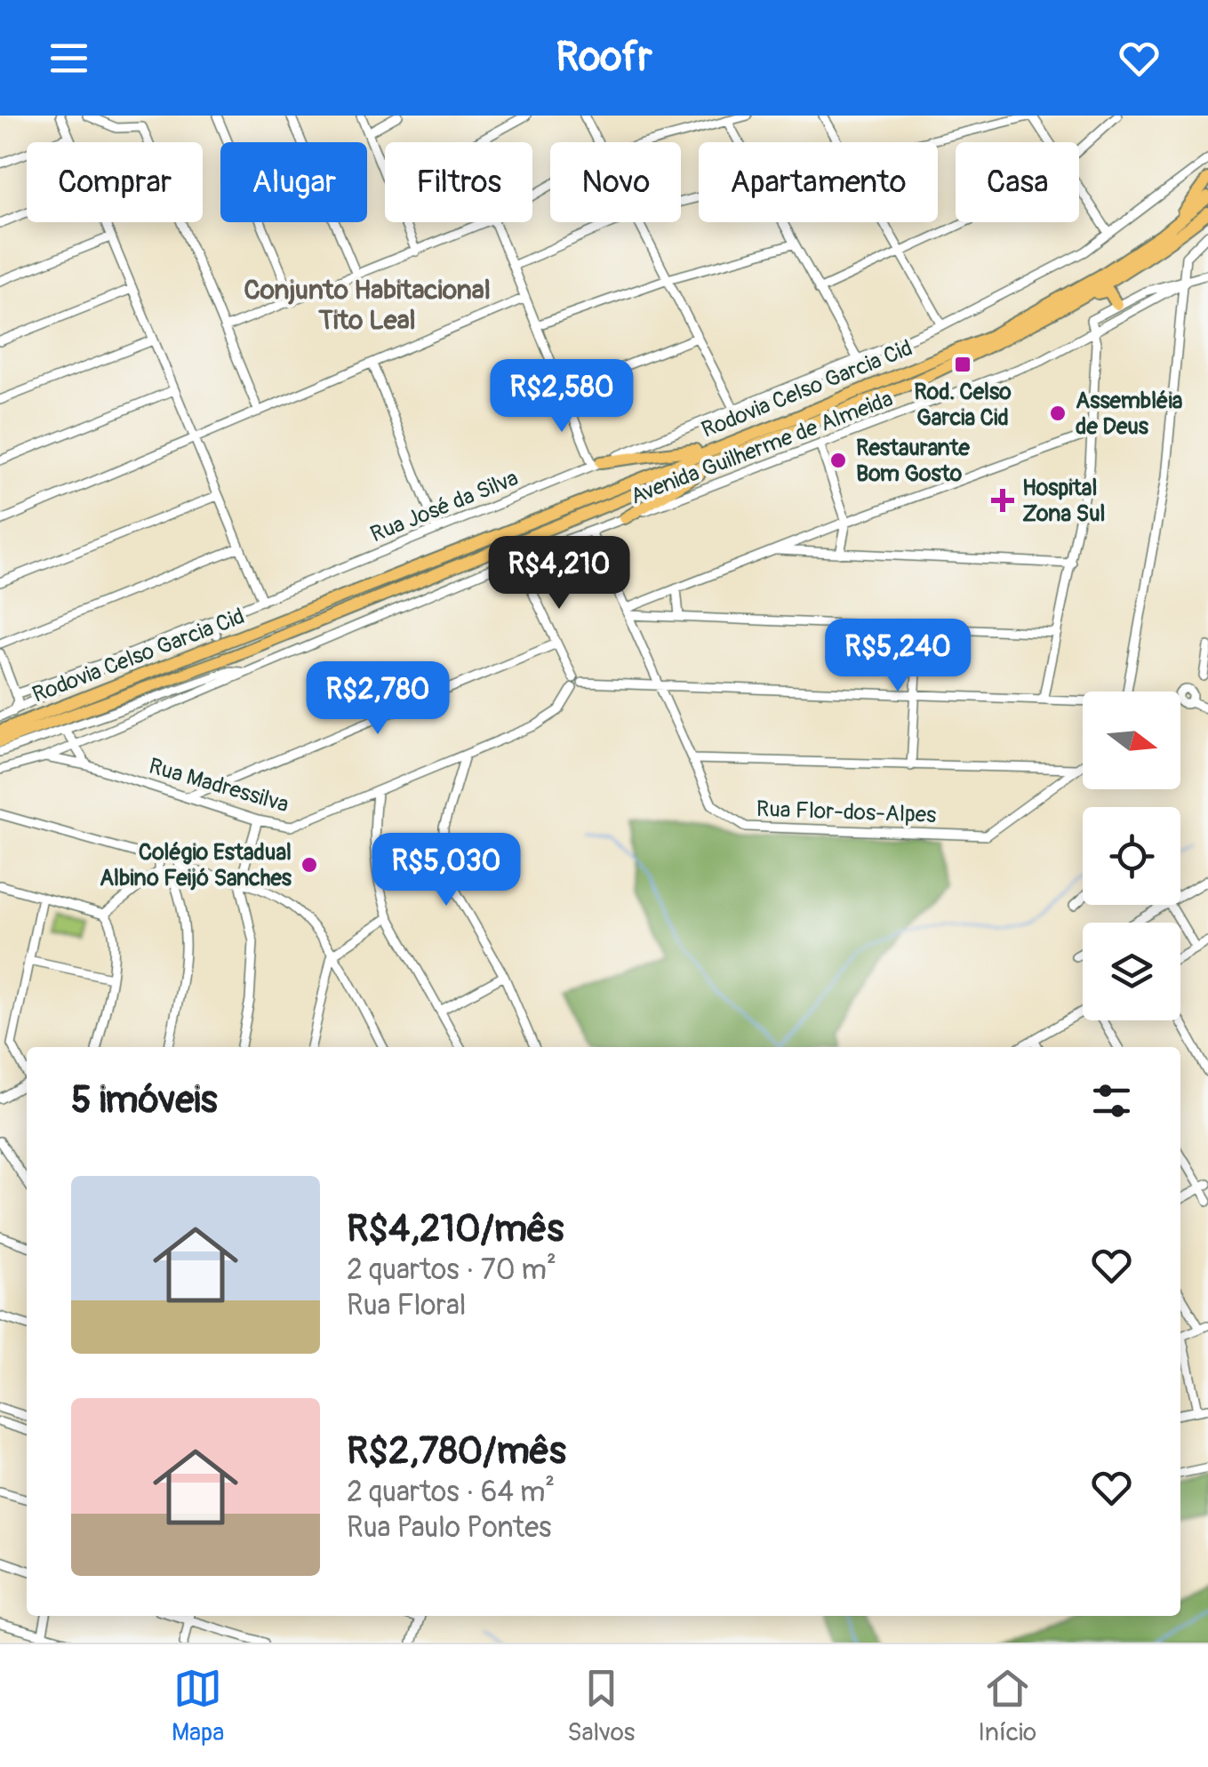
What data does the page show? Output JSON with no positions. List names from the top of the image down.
{
  "streets": {
    "highway": ["Rodovia Celso Garcia Cid"],
    "street": [
      "Avenida Guilherme de Almeida",
      "Rua José da Silva",
      "Rua Madressilva",
      "Rua Flor-dos-Alpes"
    ]
  },
  "crossings": [
    ["Rodovia Celso Garcia Cid", "Avenida Guilherme de Almeida"],
    ["Avenida Guilherme de Almeida", "Rua Flor-dos-Alpes"]
  ],
  "districts": ["Conjunto Habitacional Tito Leal"],
  "places": {
    "transit": ["Rod. Celso Garcia Cid"],
    "other": ["Assembléia de Deus", "Restaurante Bom Gosto", "Colégio Estadual Albino Feijó Sanches"],
    "health": ["Hospital Zona Sul"]
  },
  "north": "right",
  "page": {
    "header": "Roofr",
    "chip": [
      "Comprar",
      "Alugar",
      "Filtros",
      "Novo",
      "Apartamento",
      "Casa"
    ],
    "price": [
      "R$2,580",
      "R$4,210",
      "R$5,240",
      "R$2,780",
      "R$5,030"
    ],
    "heading": "5 imóveis",
    "list": [
      {
        "name": "R$4,210/mês",
        "note": "2 quartos · 70 m² · Rua Floral"
      },
      {
        "name": "R$2,780/mês",
        "note": "2 quartos · 64 m² · Rua Paulo Pontes"
      }
    ],
    "tabs": ["Mapa", "Salvos", "Início"]
  }
}
